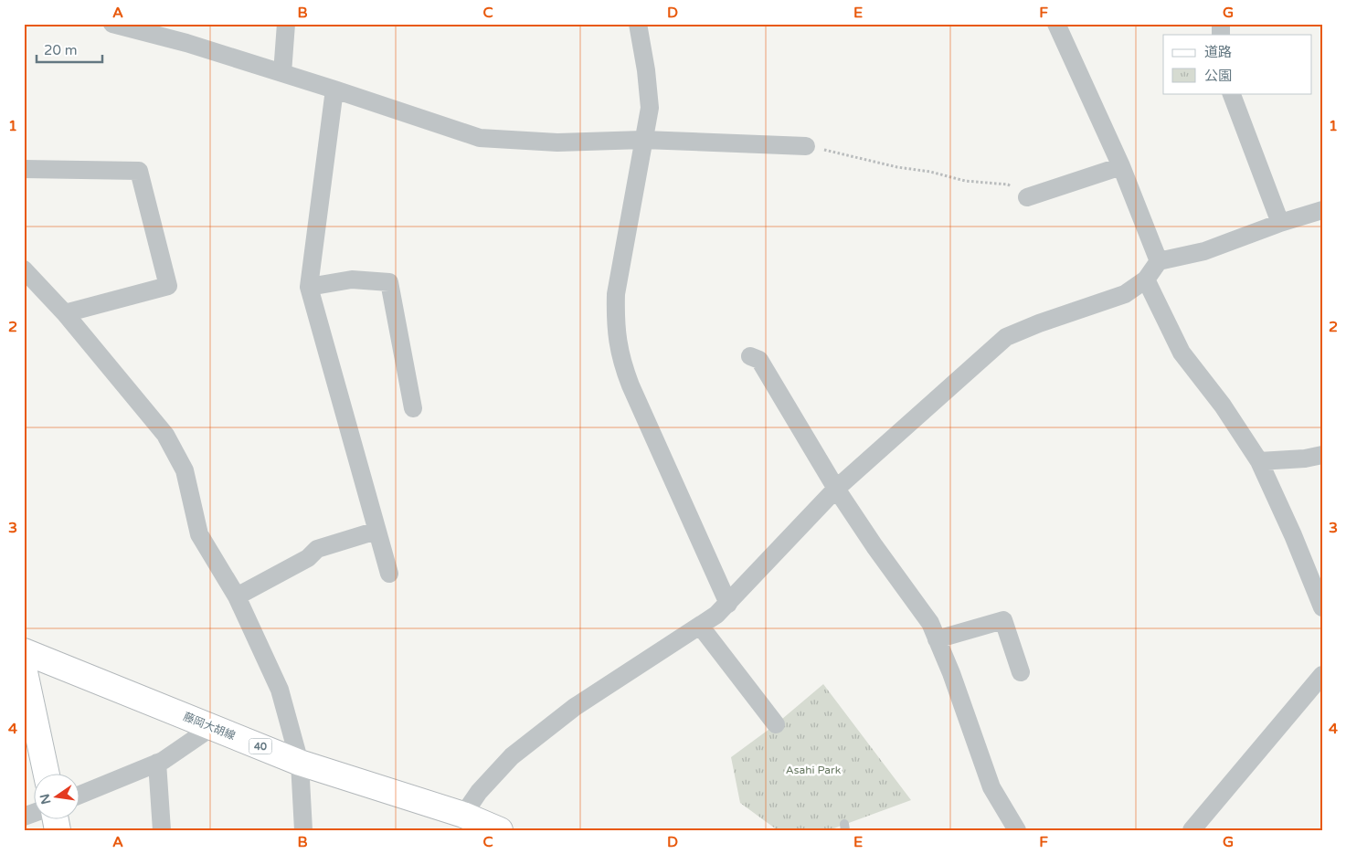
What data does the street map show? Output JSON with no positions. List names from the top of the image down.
{
  "streets": {
    "main road": ["藤岡大胡線", "40"]
  },
  "parks": ["Asahi Park"],
  "legend": ["道路", "公園"],
  "scale_bar": "20 m",
  "north": "left",
  "grid": {
    "columns": [
      "A",
      "B",
      "C",
      "D",
      "E",
      "F",
      "G"
    ],
    "rows": [
      "1",
      "2",
      "3",
      "4"
    ]
  }
}
